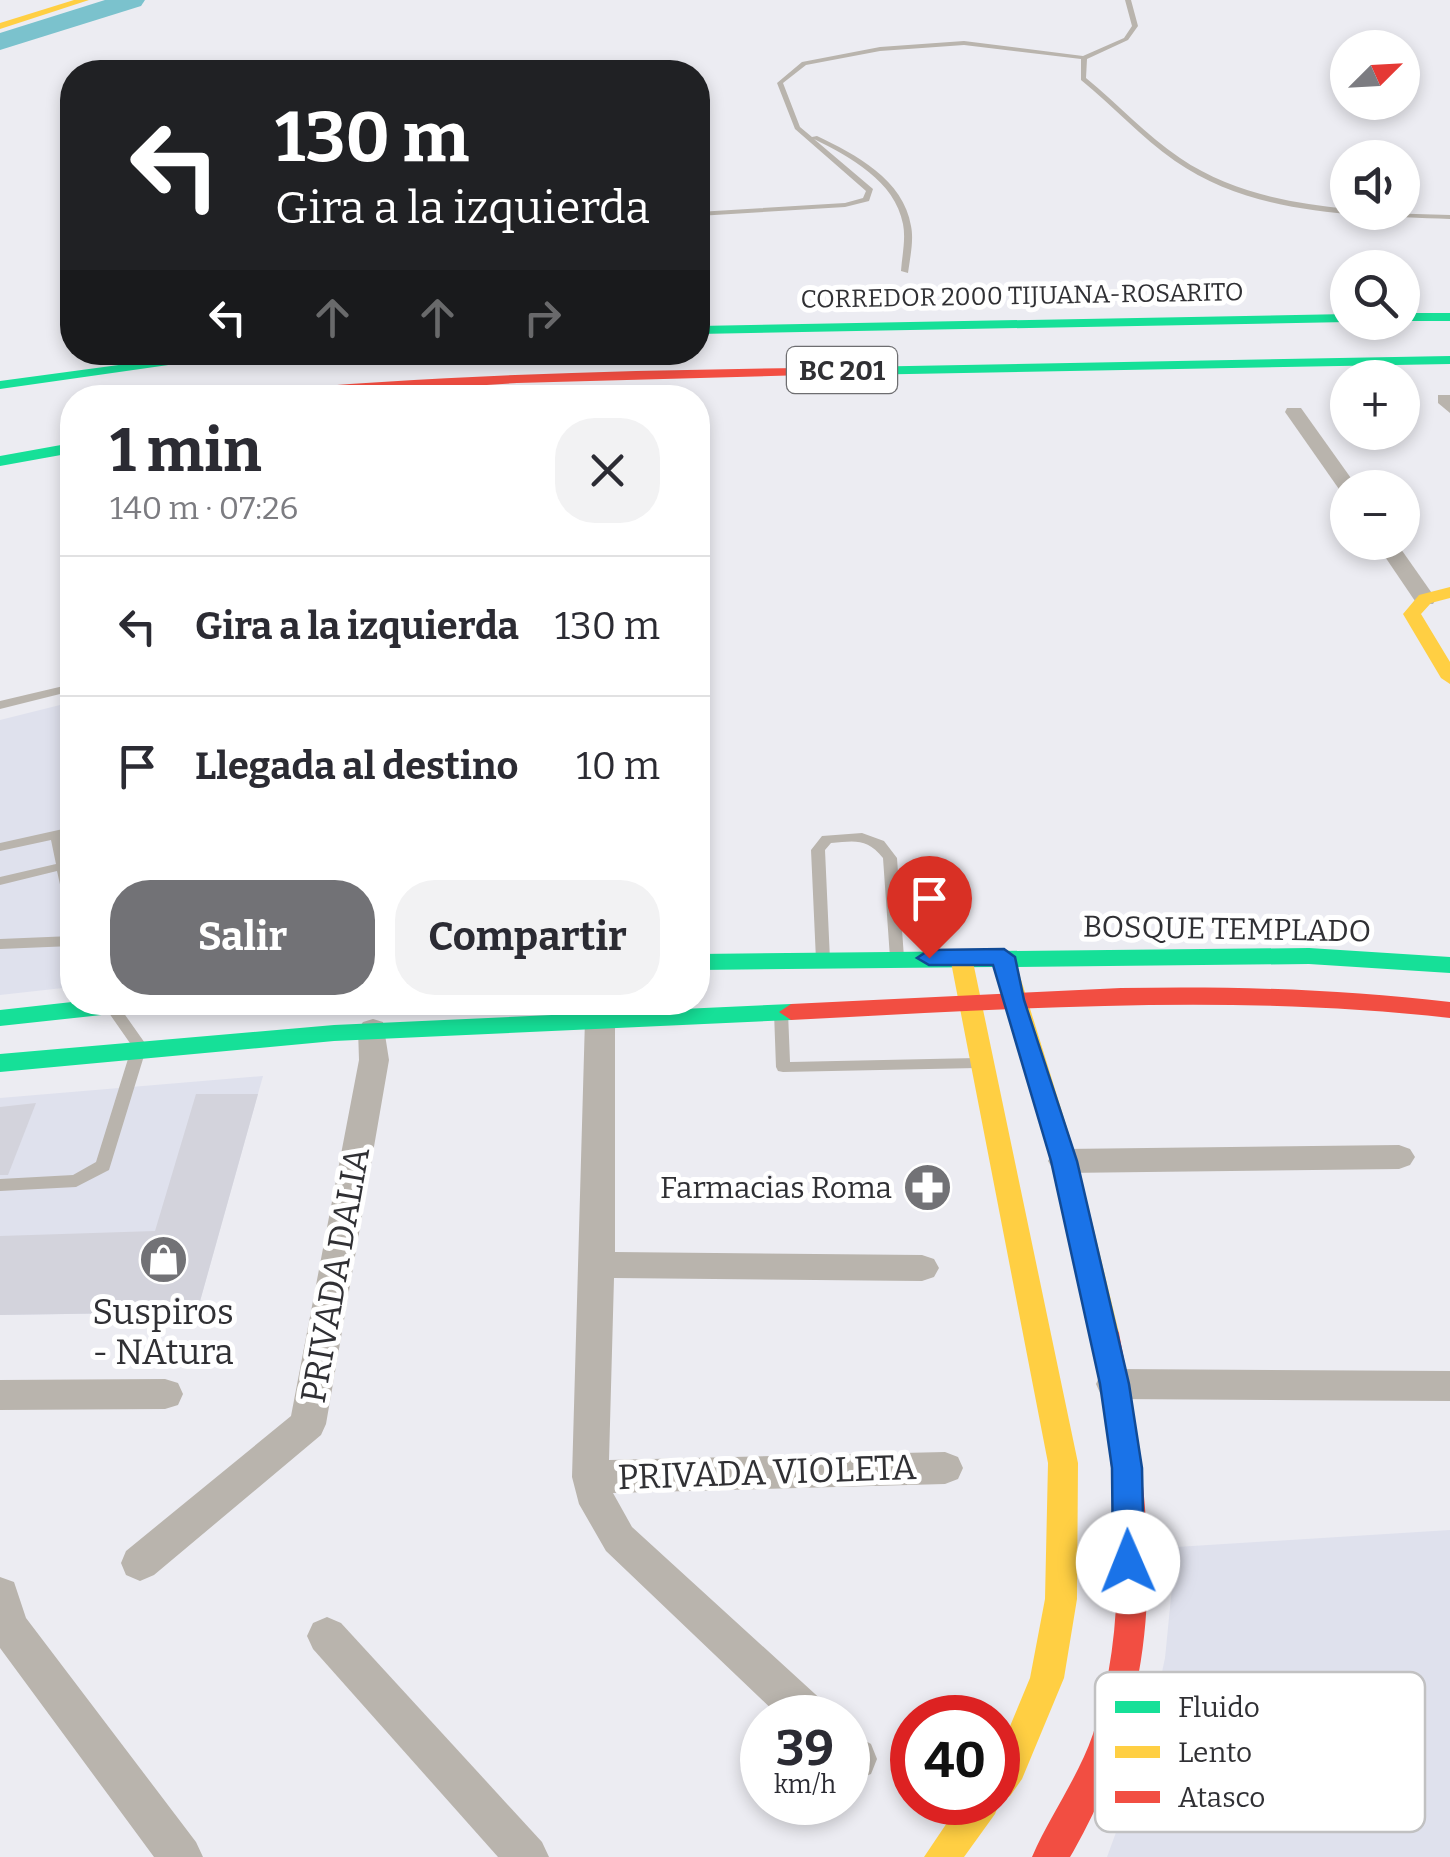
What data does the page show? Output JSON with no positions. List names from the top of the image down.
{
  "streets": {
    "main road": ["CORREDOR 2000 TIJUANA-ROSARITO", "BC 201", "BOSQUE TEMPLADO"],
    "street": ["PRIVADA DALIA", "PRIVADA VIOLETA"]
  },
  "places": {
    "pharmacy": ["Farmacias Roma"],
    "shop": ["Suspiros - NAtura"]
  },
  "legend": ["Fluido", "Lento", "Atasco"],
  "north": "top right",
  "page": {
    "map_buttons": ["+", "−"],
    "turn": ["130 m", "Gira a la izquierda"],
    "heading": ["1 min", "140 m · 07:26"],
    "list": [
      {
        "name": "Gira a la izquierda",
        "value": "130 m"
      },
      {
        "name": "Llegada al destino",
        "value": "10 m"
      }
    ],
    "buttons": ["Salir", "Compartir"],
    "speed": "39 km/h",
    "limit": "40"
  }
}
